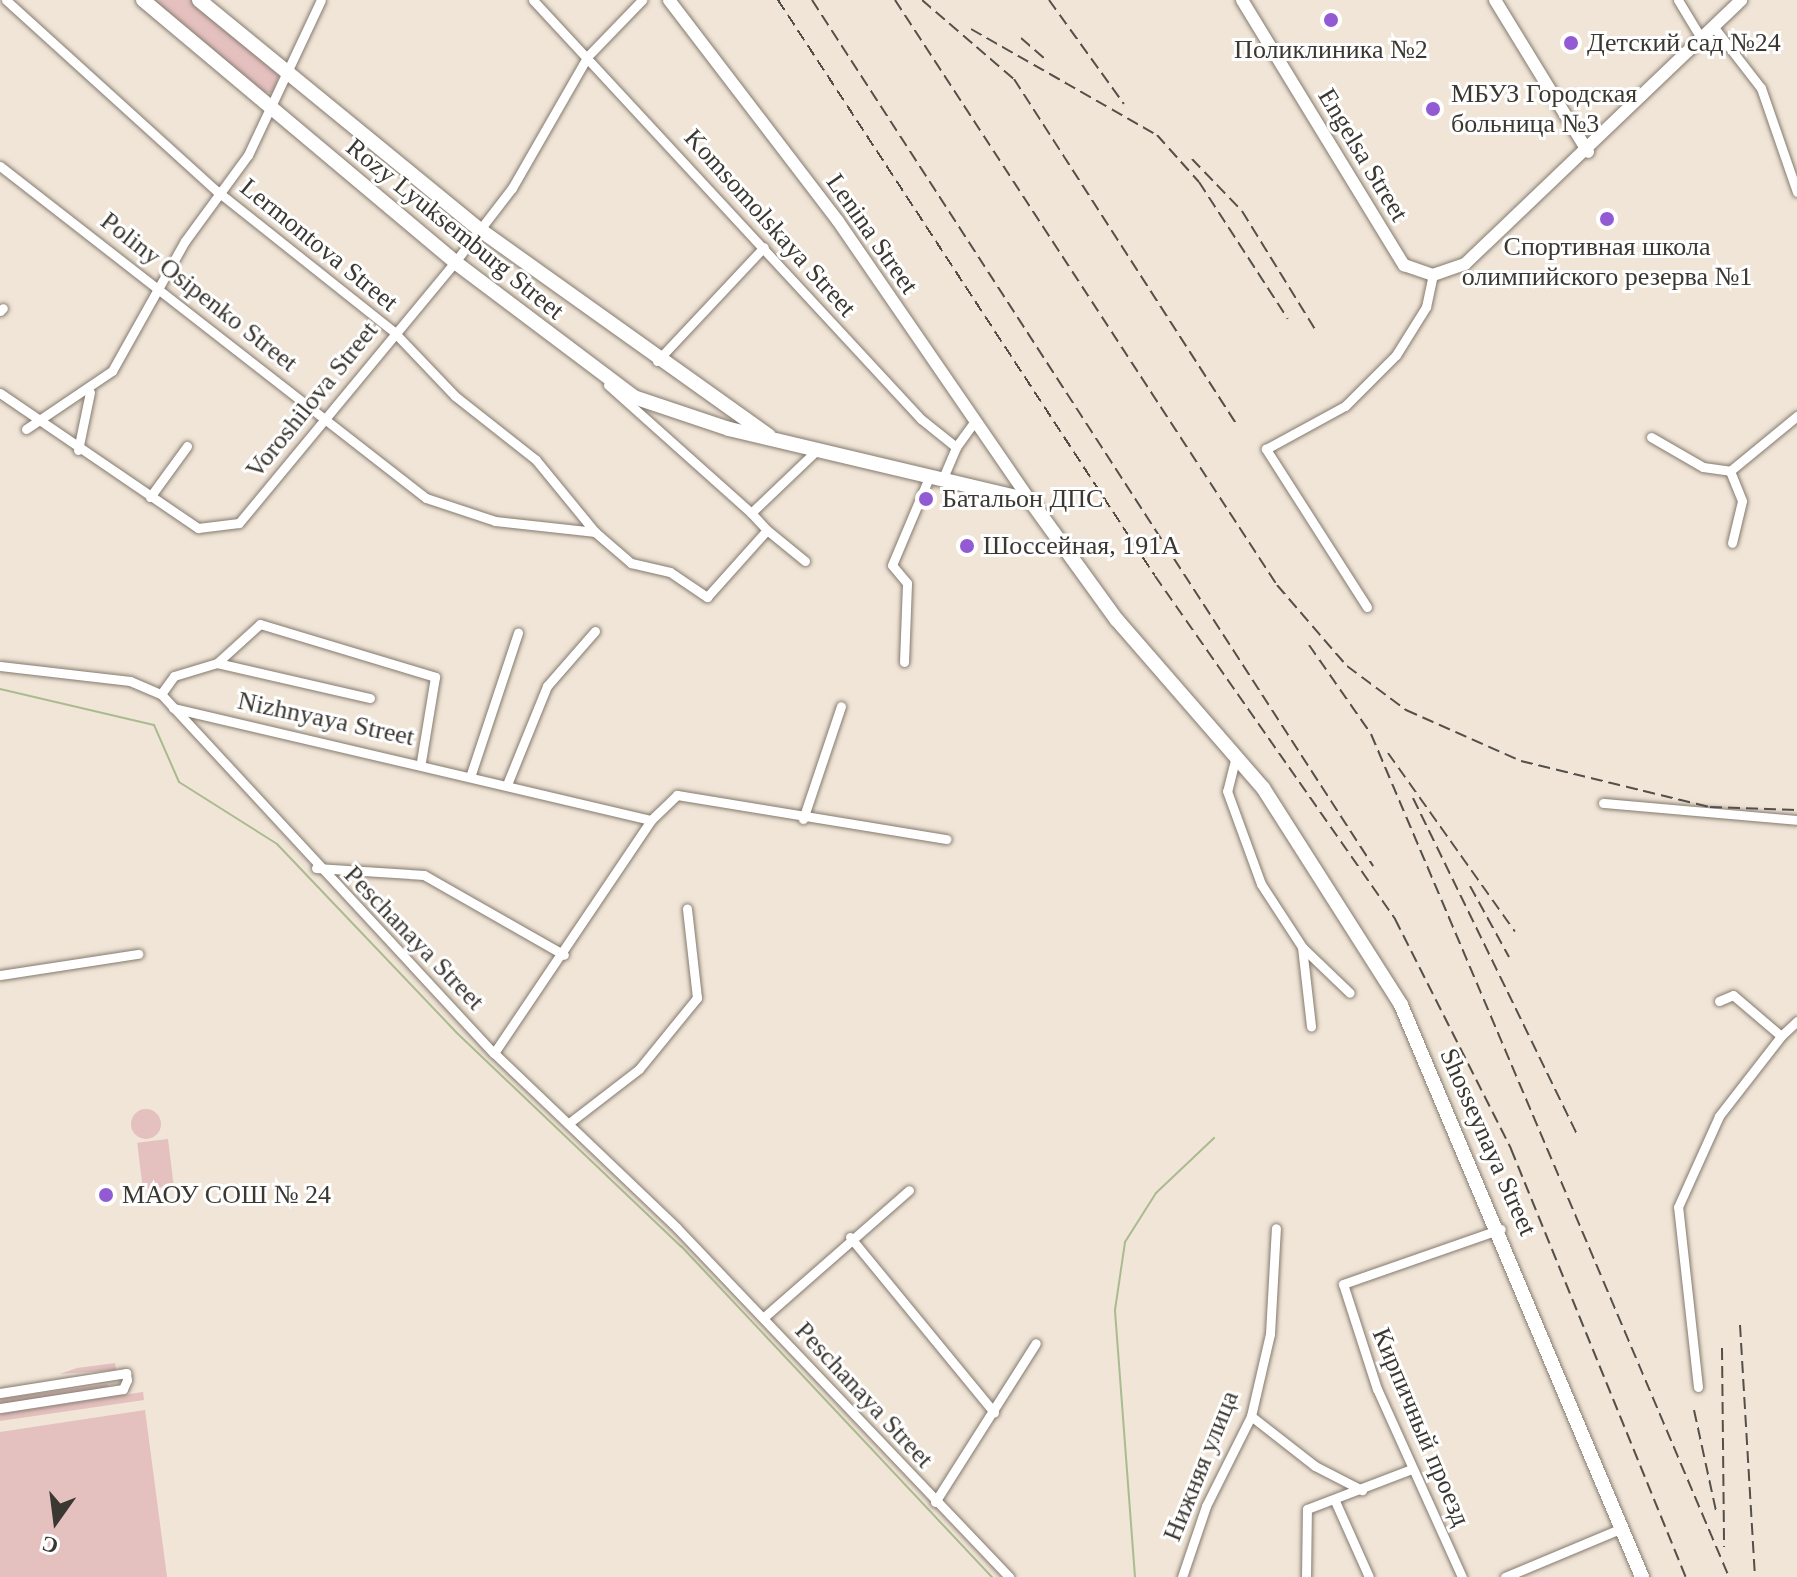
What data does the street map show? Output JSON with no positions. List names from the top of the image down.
{
  "streets": {
    "main road": ["Rozy Lyuksemburg Street", "Shosseynaya Street"],
    "street": [
      "Engelsa Street",
      "Komsomolskaya Street",
      "Lenina Street",
      "Lermontova Street",
      "Poliny Osipenko Street",
      "Voroshilova Street",
      "Nizhnyaya Street",
      "Peschanaya Street",
      "Кирпичный проезд",
      "Нижняя улица"
    ]
  },
  "crossings": [
    ["Komsomolskaya Street", "Voroshilova Street"],
    ["Rozy Lyuksemburg Street", "Lenina Street"],
    ["Rozy Lyuksemburg Street", "Voroshilova Street"],
    ["Rozy Lyuksemburg Street", "Shosseynaya Street"],
    ["Lenina Street", "Shosseynaya Street"],
    ["Lermontova Street", "Poliny Osipenko Street"],
    ["Lermontova Street", "Voroshilova Street"],
    ["Poliny Osipenko Street", "Voroshilova Street"],
    ["Nizhnyaya Street", "Peschanaya Street"],
    ["Shosseynaya Street", "Кирпичный проезд"]
  ],
  "places": [
    "Поликлиника №2",
    "Детский сад №24",
    "МБУЗ Городская больница №3",
    "Спортивная школа олимпийского резерва №1",
    "Батальон ДПС",
    "Шоссейная, 191А",
    "МАОУ СОШ № 24"
  ],
  "north": "bottom"
}
